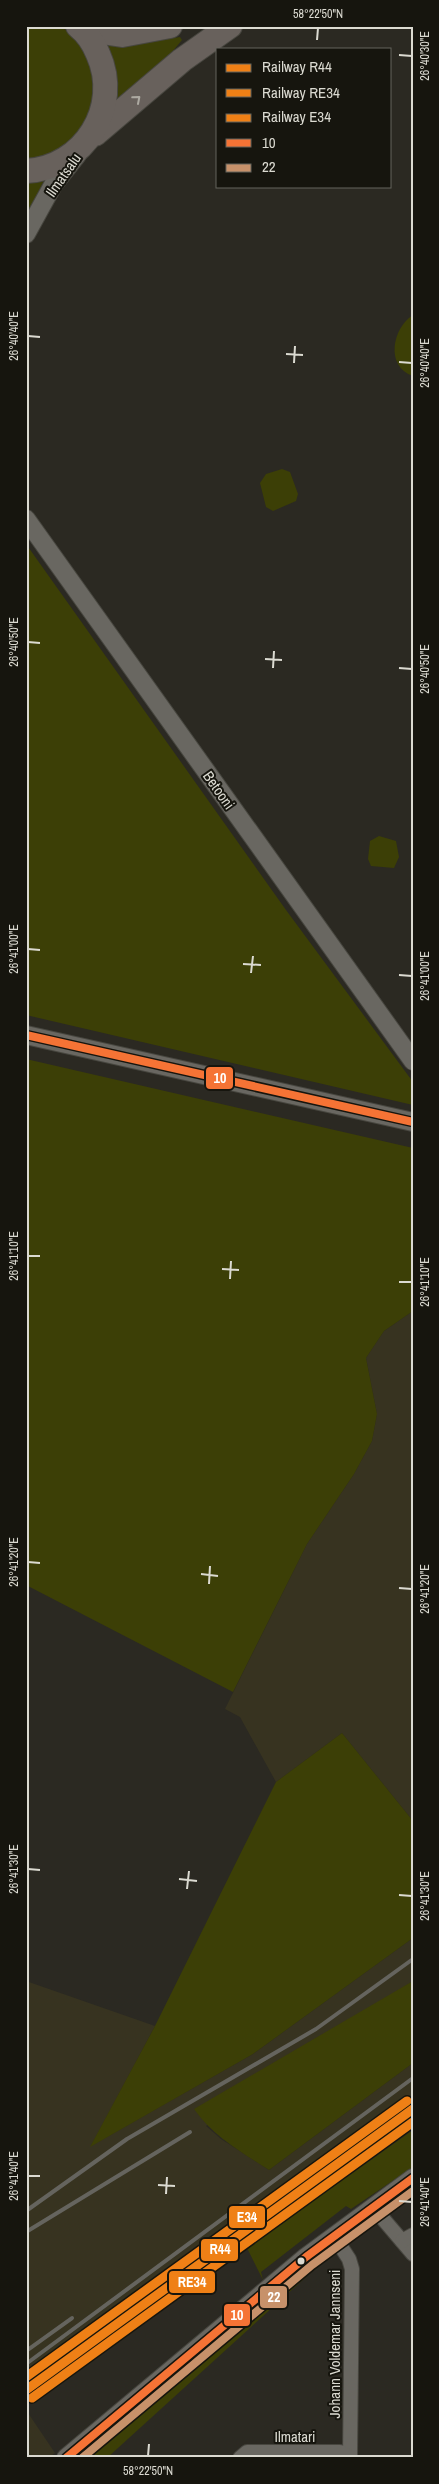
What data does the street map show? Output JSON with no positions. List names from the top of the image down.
{
  "streets": {
    "street": [
      "Ilmatsalu",
      "Betooni",
      "Johann Voldemar Jannseni",
      "Ilmatari"
    ]
  },
  "crossings": [
    ["Johann Voldemar Jannseni", "Ilmatari"]
  ],
  "lines": [
    "transit line 10",
    "rail line E34",
    "rail line R44",
    "rail line RE34",
    "transit line 22"
  ],
  "legend": [
    "Railway R44",
    "Railway RE34",
    "Railway E34",
    "10",
    "22"
  ],
  "coordinates": [
    "58°22'50\"N",
    "26°40'30\"E",
    "26°40'40\"E",
    "26°40'50\"E",
    "26°41'00\"E",
    "26°41'10\"E",
    "26°41'20\"E",
    "26°41'30\"E",
    "26°41'40\"E"
  ]
}
